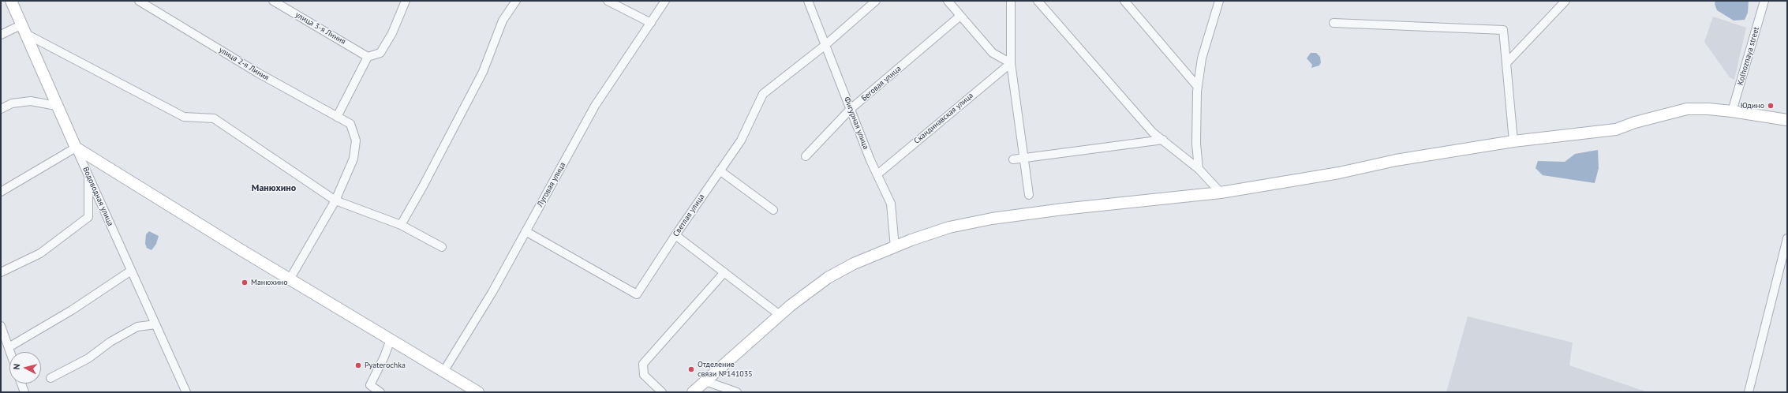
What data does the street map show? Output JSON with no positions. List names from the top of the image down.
{
  "streets": {
    "street": [
      "улица 3-я Линия",
      "Kolhoznaya street",
      "улица 2-я Линия",
      "Беговая улица",
      "Скандинавская улица",
      "Фигурная улица",
      "Луговая улица",
      "Водоводная улица",
      "Светлая улица"
    ]
  },
  "crossings": [
    ["Беговая улица", "Фигурная улица"],
    ["Скандинавская улица", "Фигурная улица"],
    ["Фигурная улица", "Светлая улица"],
    ["Луговая улица", "Светлая улица"]
  ],
  "districts": ["Манюхино"],
  "places": [
    "Юдино",
    "Манюхино",
    "Pyaterochka",
    "Отделение связи №141035"
  ],
  "north": "left"
}
